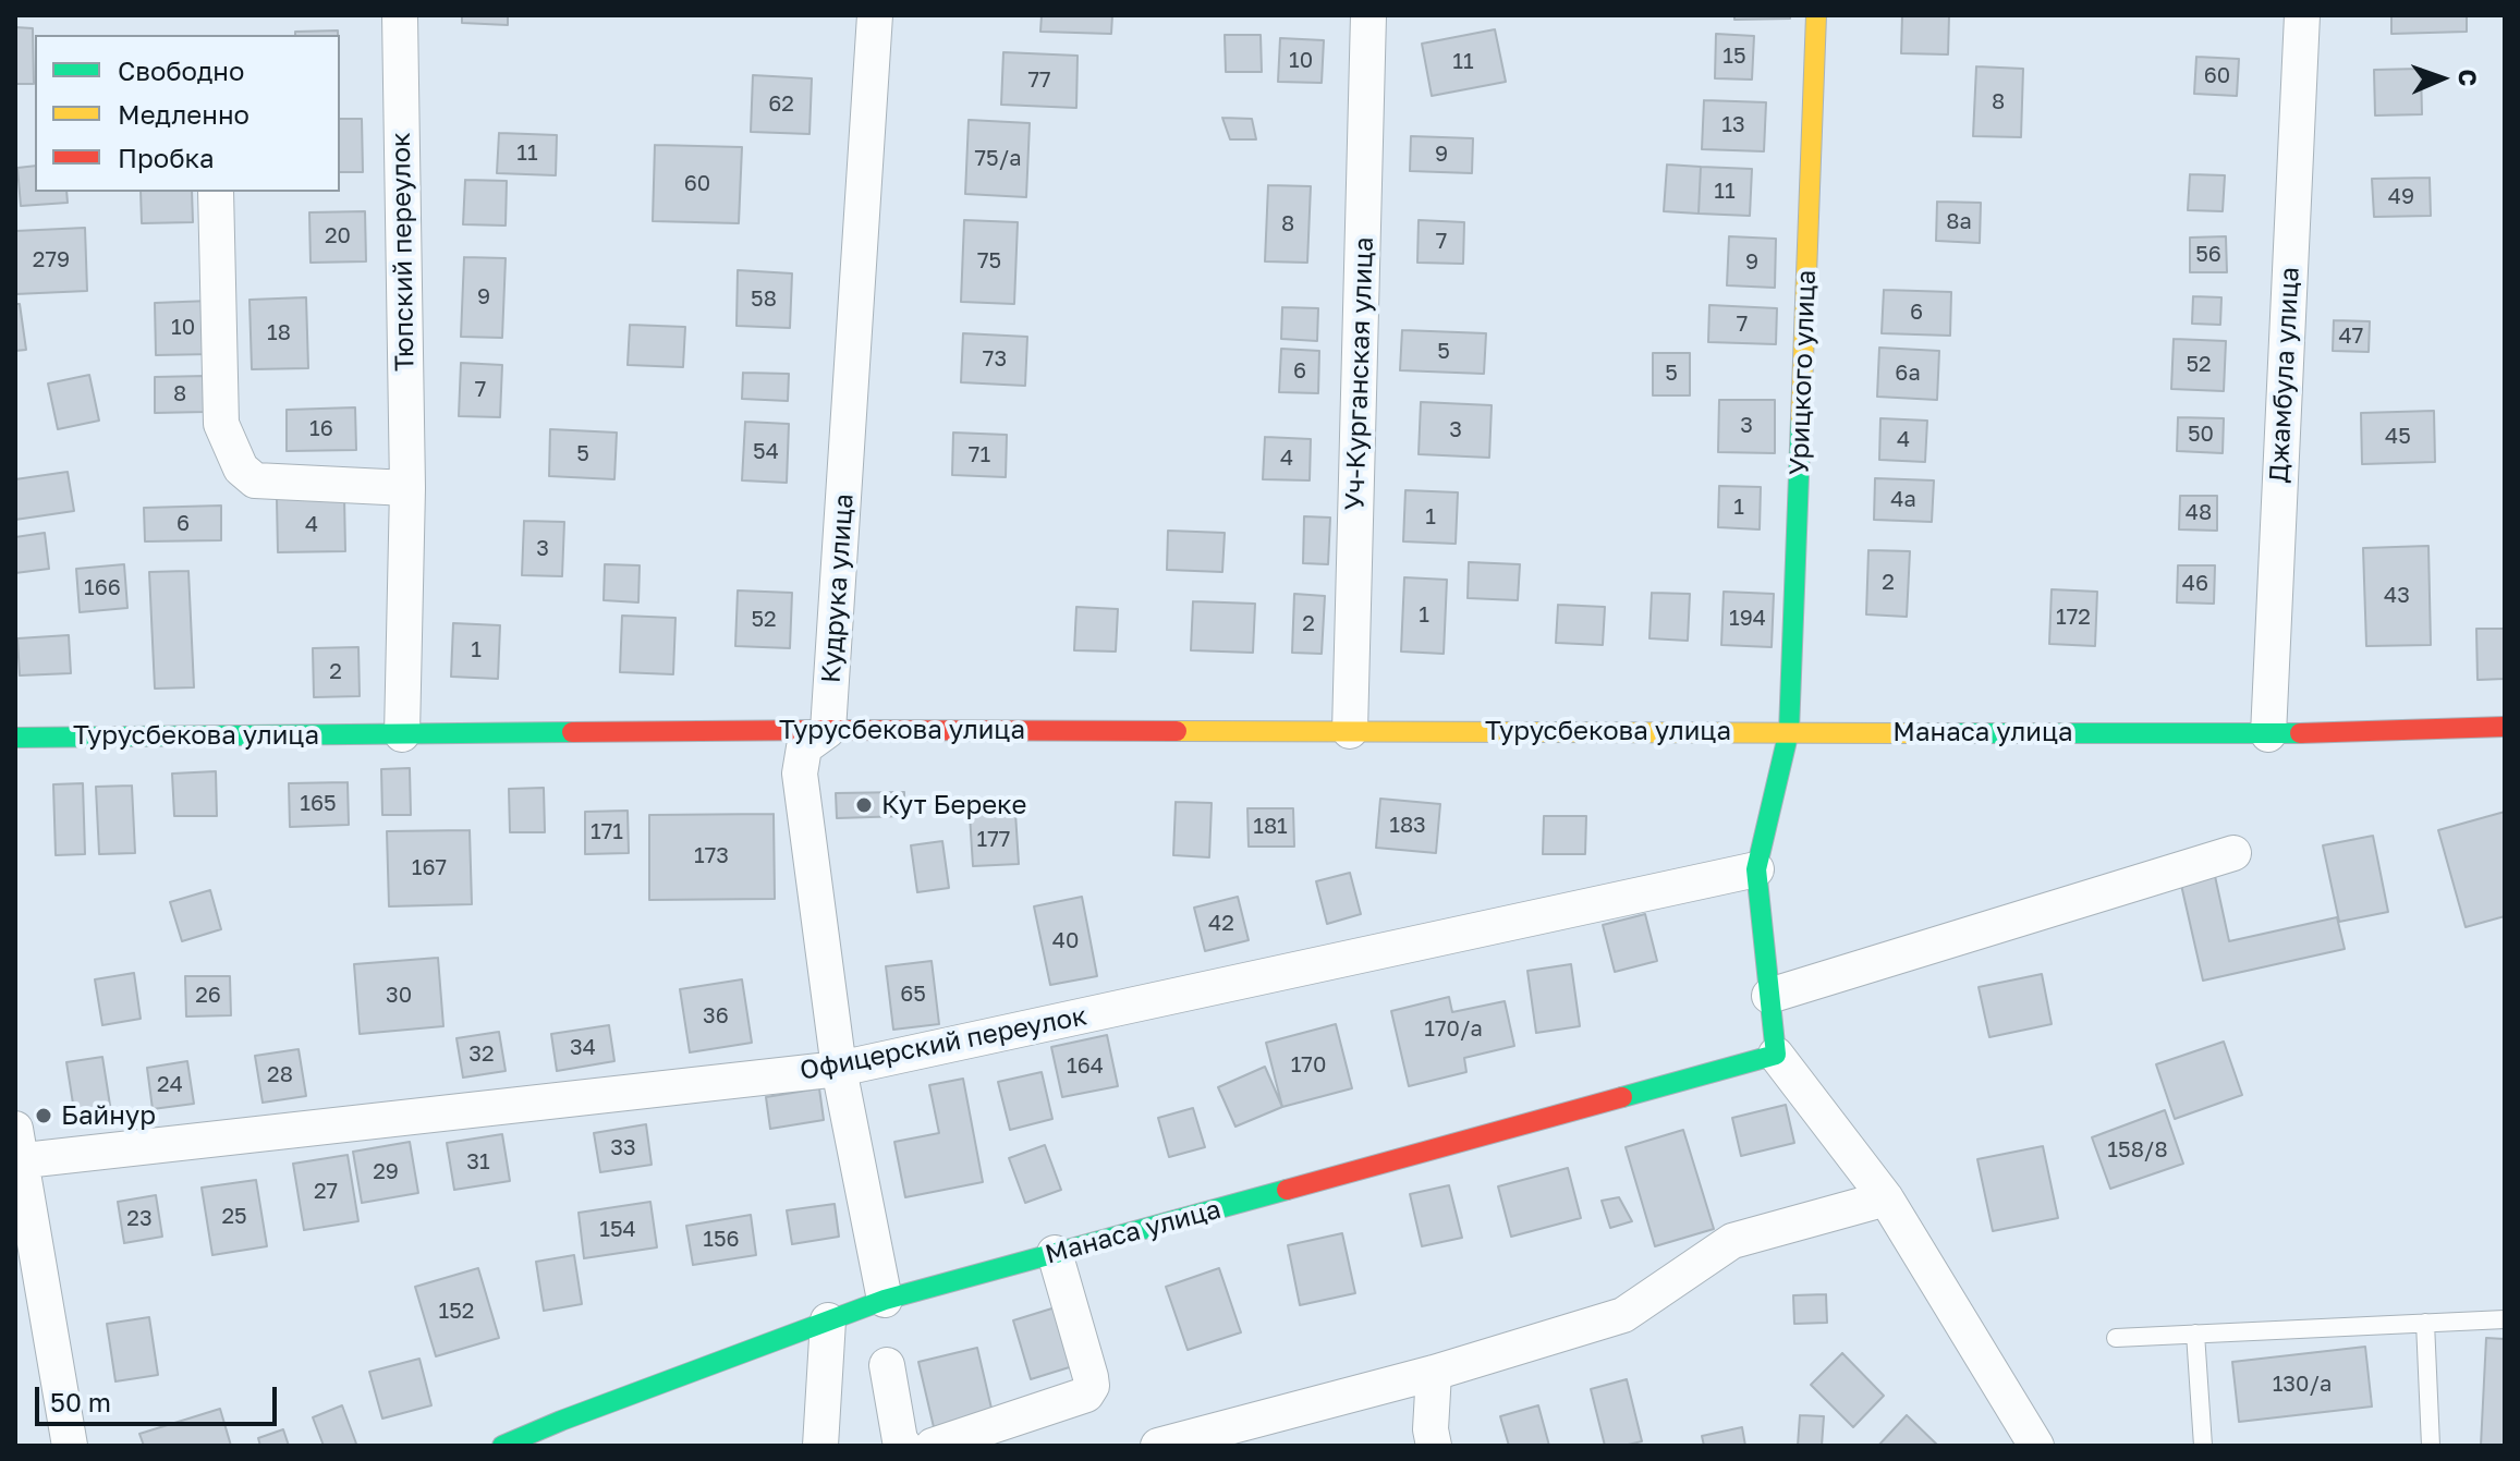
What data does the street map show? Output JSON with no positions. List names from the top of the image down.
{
  "streets": {
    "street": [
      "Тюпский переулок",
      "Урицкого улица",
      "Уч-Курганская улица",
      "Джамбула улица",
      "Кудрука улица",
      "Турусбекова улица",
      "Манаса улица",
      "Офицерский переулок"
    ]
  },
  "crossings": [
    ["Тюпский переулок", "Турусбекова улица"],
    ["Урицкого улица", "Турусбекова улица"],
    ["Урицкого улица", "Манаса улица"],
    ["Уч-Курганская улица", "Турусбекова улица"],
    ["Джамбула улица", "Манаса улица"],
    ["Кудрука улица", "Турусбекова улица"],
    ["Турусбекова улица", "Манаса улица"]
  ],
  "places": ["Кут Береке", "Байнур"],
  "house_numbers": [
    "15",
    "10",
    "11",
    "60",
    "77",
    "8",
    "62",
    "13",
    "11",
    "9",
    "75/a",
    "60",
    "11",
    "49",
    "8а",
    "8",
    "20",
    "7",
    "56",
    "279",
    "75",
    "9",
    "9",
    "58",
    "6",
    "7",
    "10",
    "18",
    "47",
    "5",
    "73",
    "52",
    "6",
    "5",
    "6а",
    "7",
    "8",
    "3",
    "16",
    "3",
    "50",
    "45",
    "4",
    "54",
    "5",
    "71",
    "4",
    "4а",
    "1",
    "48",
    "1",
    "6",
    "4",
    "3",
    "2",
    "46",
    "166",
    "43",
    "1",
    "172",
    "194",
    "52",
    "2",
    "1",
    "2",
    "165",
    "183",
    "181",
    "171",
    "177",
    "173",
    "167",
    "42",
    "40",
    "65",
    "26",
    "30",
    "36",
    "170/a",
    "34",
    "32",
    "170",
    "164",
    "28",
    "24",
    "33",
    "158/8",
    "31",
    "29",
    "27",
    "25",
    "23",
    "154",
    "156",
    "152",
    "130/a"
  ],
  "legend": ["Свободно", "Медленно", "Пробка"],
  "scale_bar": "50 m",
  "north": "right"
}
